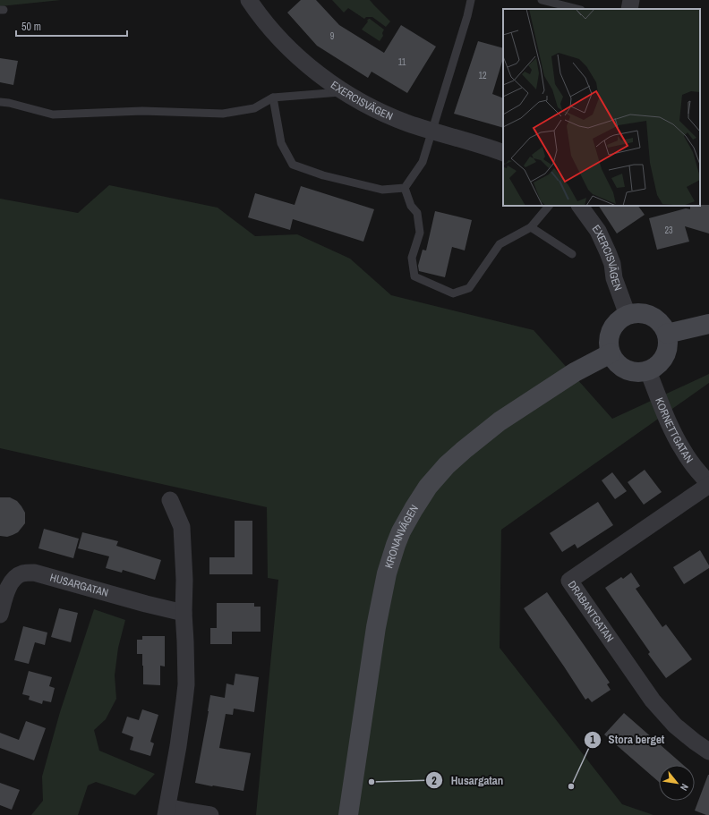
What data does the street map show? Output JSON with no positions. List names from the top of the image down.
{
  "streets": {
    "street": [
      "EXERCISVÄGEN",
      "KORNETTGATAN",
      "KRONANVÄGEN",
      "HUSARGATAN",
      "DRABANTGATAN"
    ]
  },
  "crossings": [
    ["EXERCISVÄGEN", "KORNETTGATAN"],
    ["EXERCISVÄGEN", "KRONANVÄGEN"],
    ["KORNETTGATAN", "KRONANVÄGEN"],
    ["KORNETTGATAN", "DRABANTGATAN"]
  ],
  "places": ["Husargatan", "Stora berget"],
  "house_numbers": [
    "9",
    "11",
    "12",
    "23"
  ],
  "scale_bar": "50 m",
  "north": "bottom right"
}
